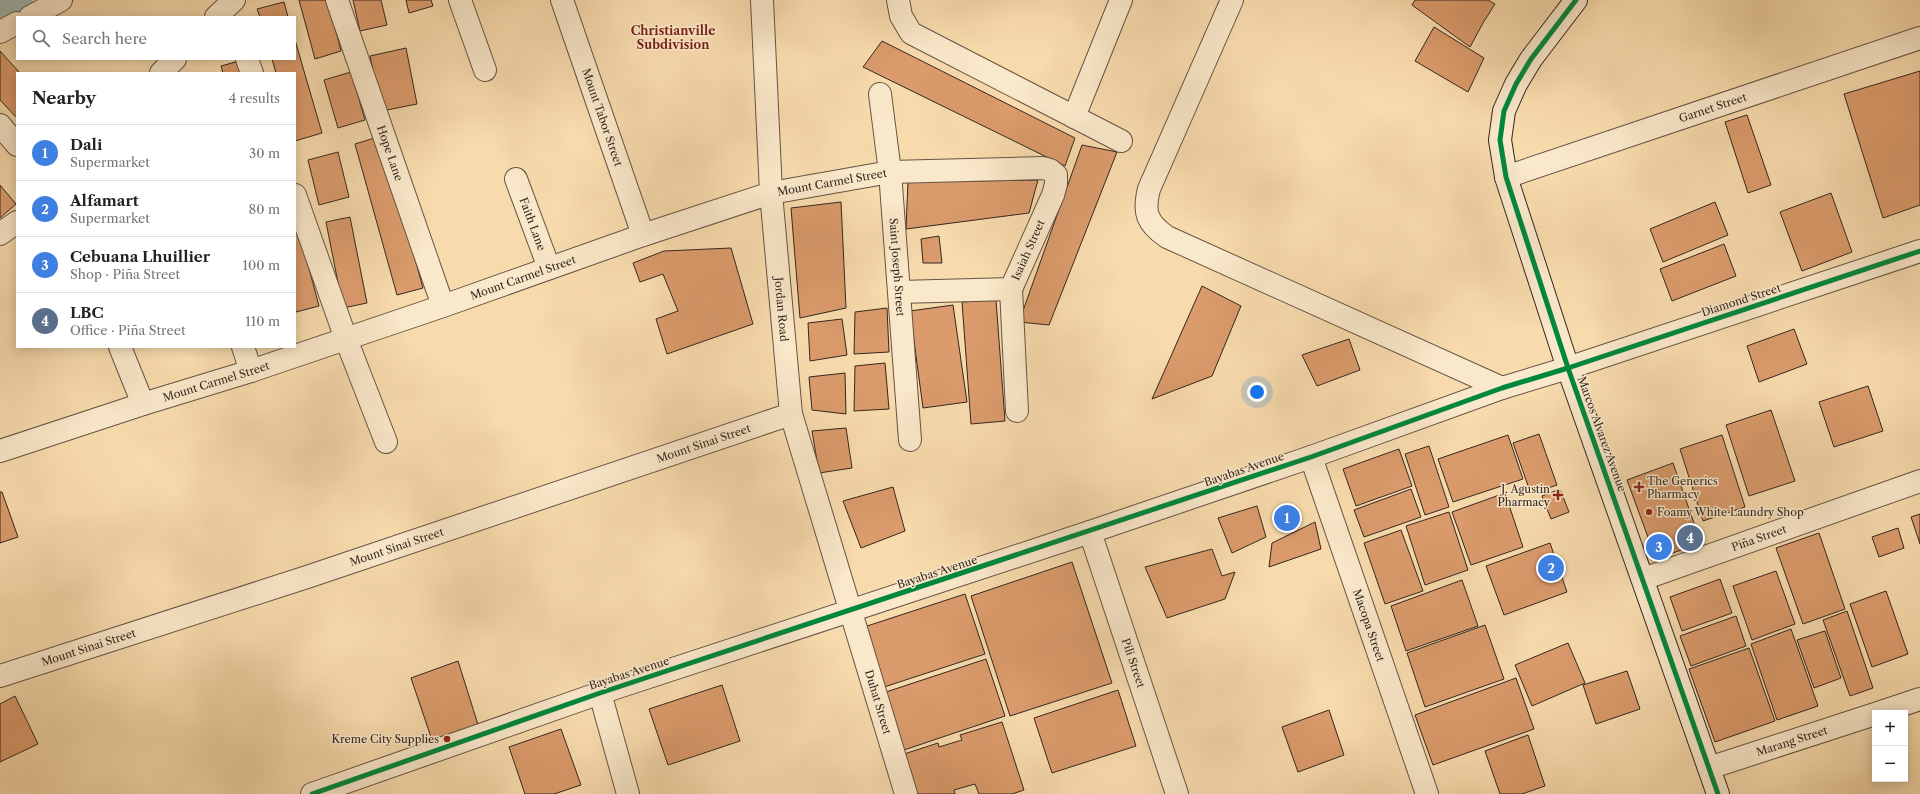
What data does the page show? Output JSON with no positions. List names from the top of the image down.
{
  "streets": {
    "street": [
      "Garnet Street",
      "Mount Tabor Street",
      "Hope Lane",
      "Mount Carmel Street",
      "Faith Lane",
      "Isaiah Street",
      "Saint Joseph Street",
      "Diamond Street",
      "Jordan Road",
      "Marcos Alvarez Avenue",
      "Mount Sinai Street",
      "Bayabas Avenue",
      "Piña Street",
      "Macopa Street",
      "Pili Street",
      "Duhat Street",
      "Marang Street"
    ]
  },
  "crossings": [
    ["Garnet Street", "Marcos Alvarez Avenue"],
    ["Mount Tabor Street", "Mount Carmel Street"],
    ["Hope Lane", "Mount Carmel Street"],
    ["Mount Carmel Street", "Faith Lane"],
    ["Mount Carmel Street", "Isaiah Street"],
    ["Mount Carmel Street", "Saint Joseph Street"],
    ["Mount Carmel Street", "Jordan Road"],
    ["Isaiah Street", "Saint Joseph Street"],
    ["Diamond Street", "Marcos Alvarez Avenue"],
    ["Diamond Street", "Bayabas Avenue"],
    ["Jordan Road", "Mount Sinai Street"],
    ["Jordan Road", "Bayabas Avenue"],
    ["Jordan Road", "Duhat Street"],
    ["Marcos Alvarez Avenue", "Bayabas Avenue"],
    ["Marcos Alvarez Avenue", "Piña Street"],
    ["Marcos Alvarez Avenue", "Marang Street"],
    ["Bayabas Avenue", "Macopa Street"],
    ["Bayabas Avenue", "Pili Street"],
    ["Bayabas Avenue", "Duhat Street"]
  ],
  "districts": ["Christianville Subdivision"],
  "places": {
    "health": ["The Generics Pharmacy", "J. Agustin Pharmacy"],
    "other": ["Foamy White Laundry Shop", "Kreme City Supplies"]
  },
  "page": {
    "search": "Search here",
    "heading": ["Nearby", "4 results"],
    "list": [
      {
        "mark": "1",
        "name": "Dali",
        "note": "Supermarket",
        "value": "30 m"
      },
      {
        "mark": "2",
        "name": "Alfamart",
        "note": "Supermarket",
        "value": "80 m"
      },
      {
        "mark": "3",
        "name": "Cebuana Lhuillier",
        "note": "Shop · Piña Street",
        "value": "100 m"
      },
      {
        "mark": "4",
        "name": "LBC",
        "note": "Office · Piña Street",
        "value": "110 m"
      }
    ],
    "pins": [
      "1",
      "4",
      "3",
      "2"
    ],
    "map_buttons": ["+", "−"]
  }
}
